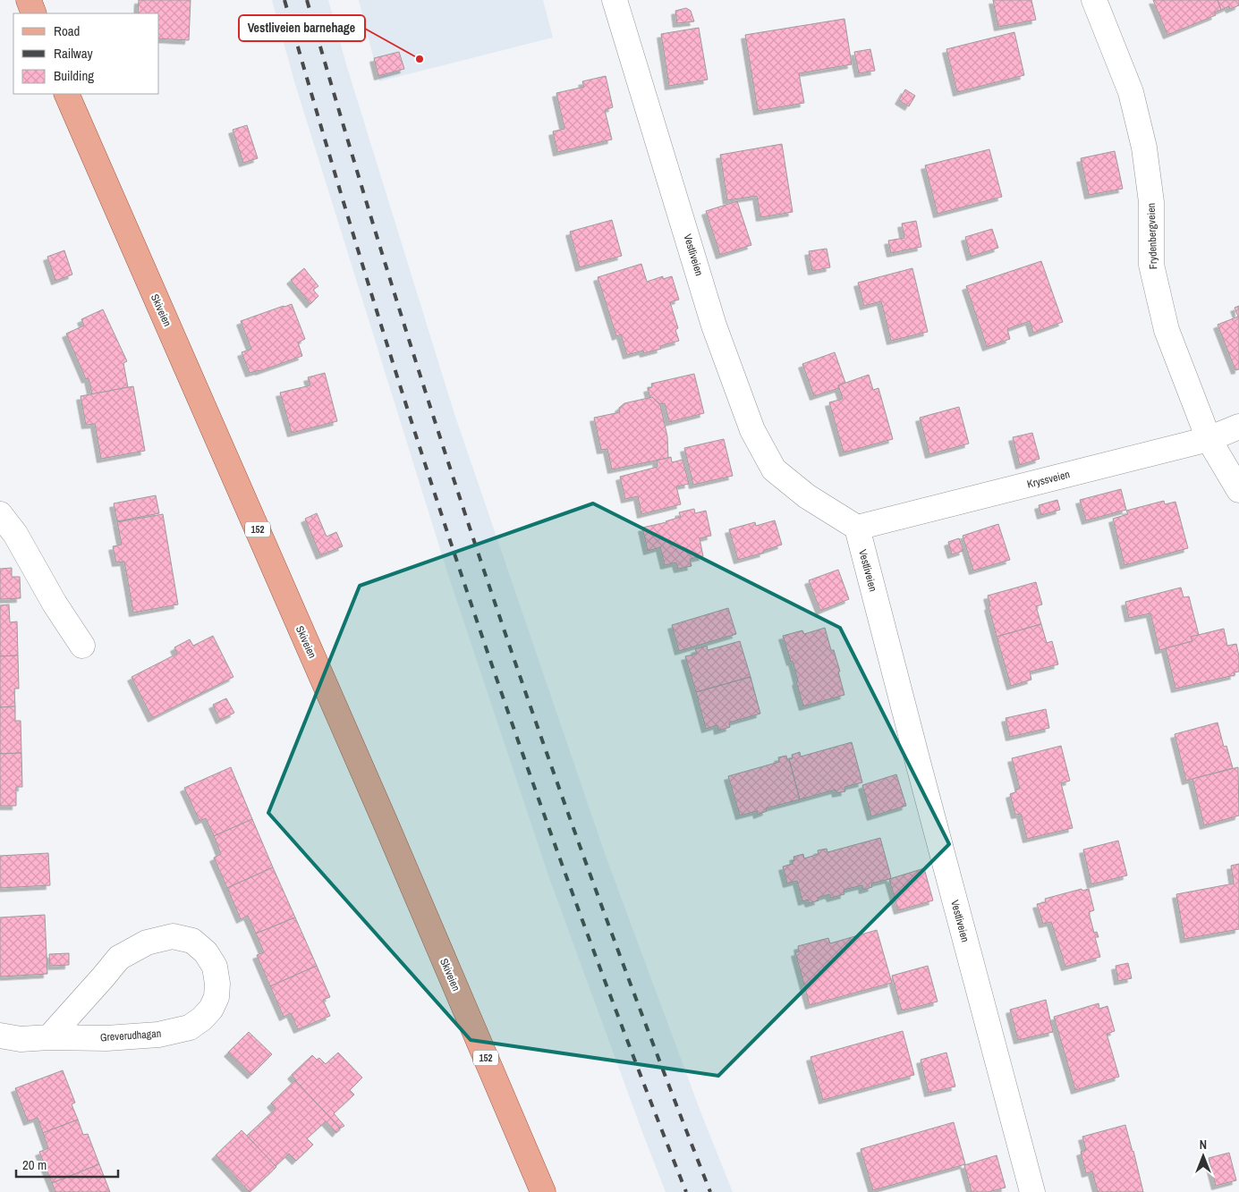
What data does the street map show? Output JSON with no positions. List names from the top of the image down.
{
  "streets": {
    "main road": ["Skiveien", "152"],
    "street": [
      "Frydenbergveien",
      "Vestliveien",
      "Kryssveien",
      "Greverudhagan"
    ]
  },
  "crossings": [
    ["Frydenbergveien", "Kryssveien"],
    ["Vestliveien", "Kryssveien"]
  ],
  "places": ["Vestliveien barnehage"],
  "legend": ["Road", "Railway", "Building"],
  "scale_bar": "20 m",
  "north": "top"
}
